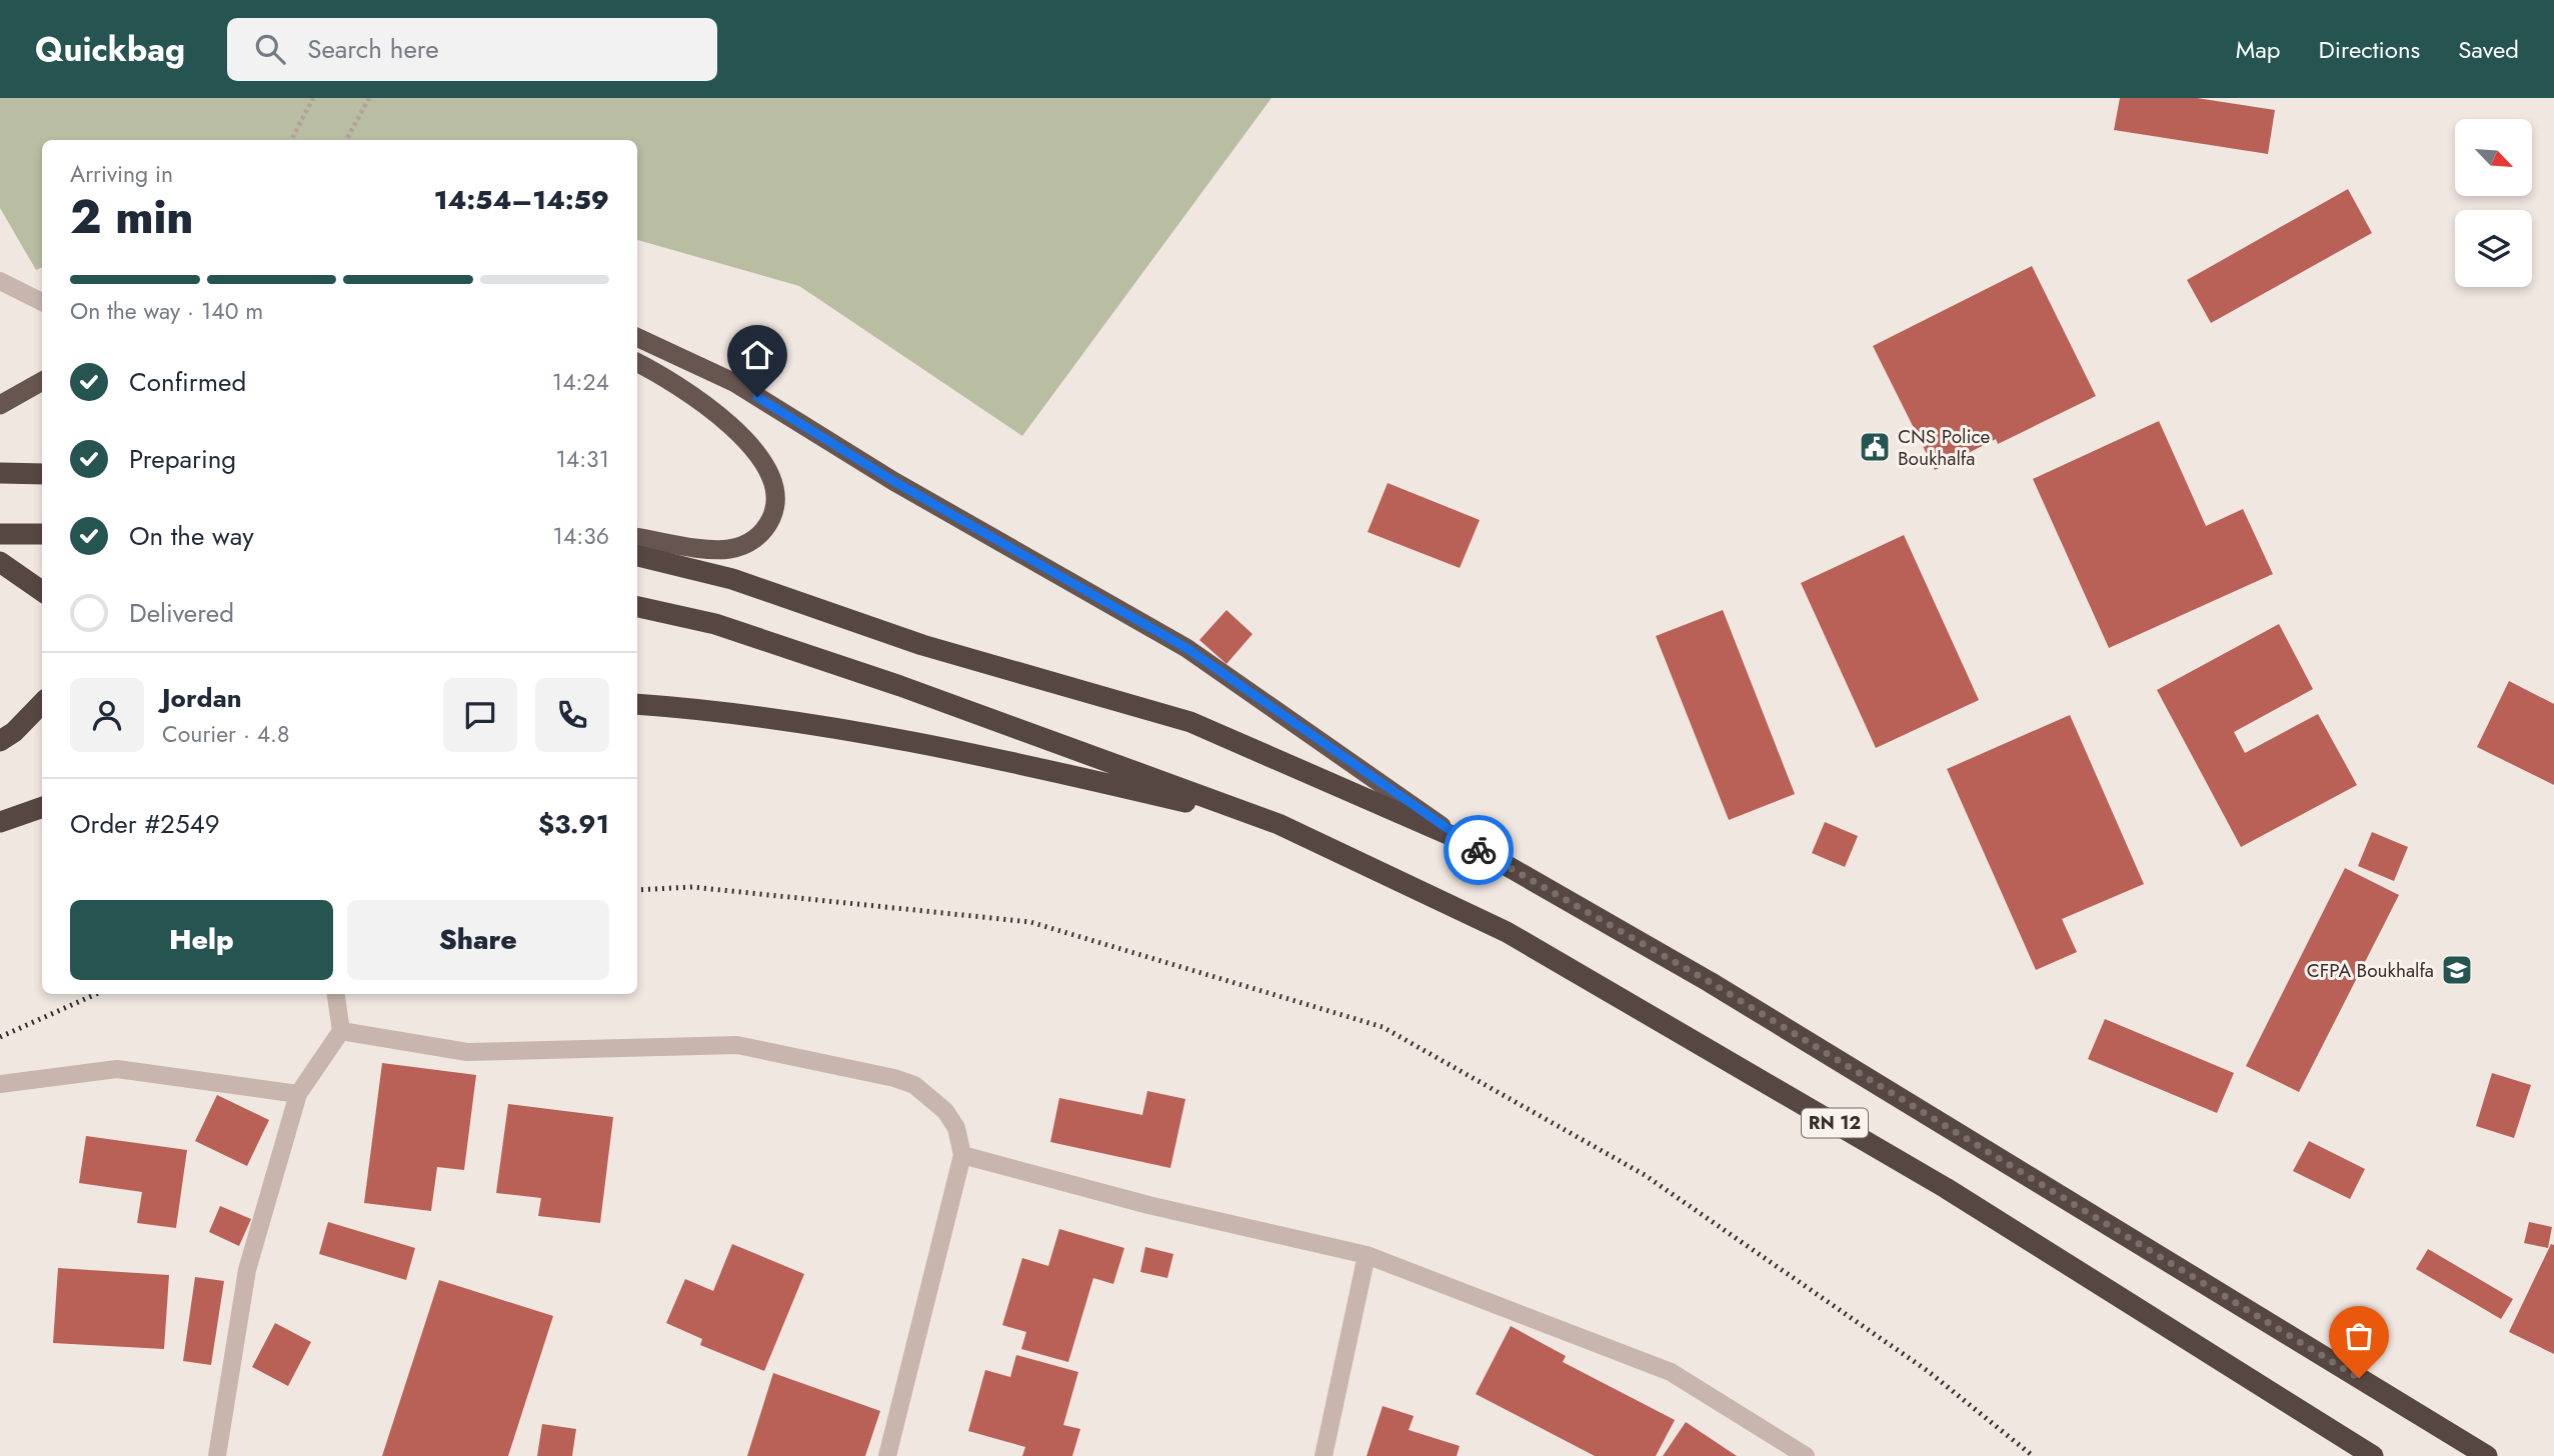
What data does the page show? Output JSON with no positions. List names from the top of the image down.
{
  "streets": {
    "highway": ["RN 12"]
  },
  "places": {
    "public building": ["CNS Police Boukhalfa"],
    "school or university": ["CFPA Boukhalfa"]
  },
  "north": "bottom right",
  "page": {
    "header": "Quickbag",
    "search": "Search here",
    "nav": ["Map", "Directions", "Saved"],
    "heading": ["2 min", "Arriving in", "14:54–14:59"],
    "panel": [
      "Jordan",
      "Courier · 4.8",
      "Order #2549",
      "$3.91"
    ],
    "bar": "On the way · 140 m",
    "list": [
      ["Confirmed", "14:24"],
      ["Preparing", "14:31"],
      ["On the way", "14:36"],
      "Delivered"
    ],
    "buttons": ["Help", "Share"]
  }
}
